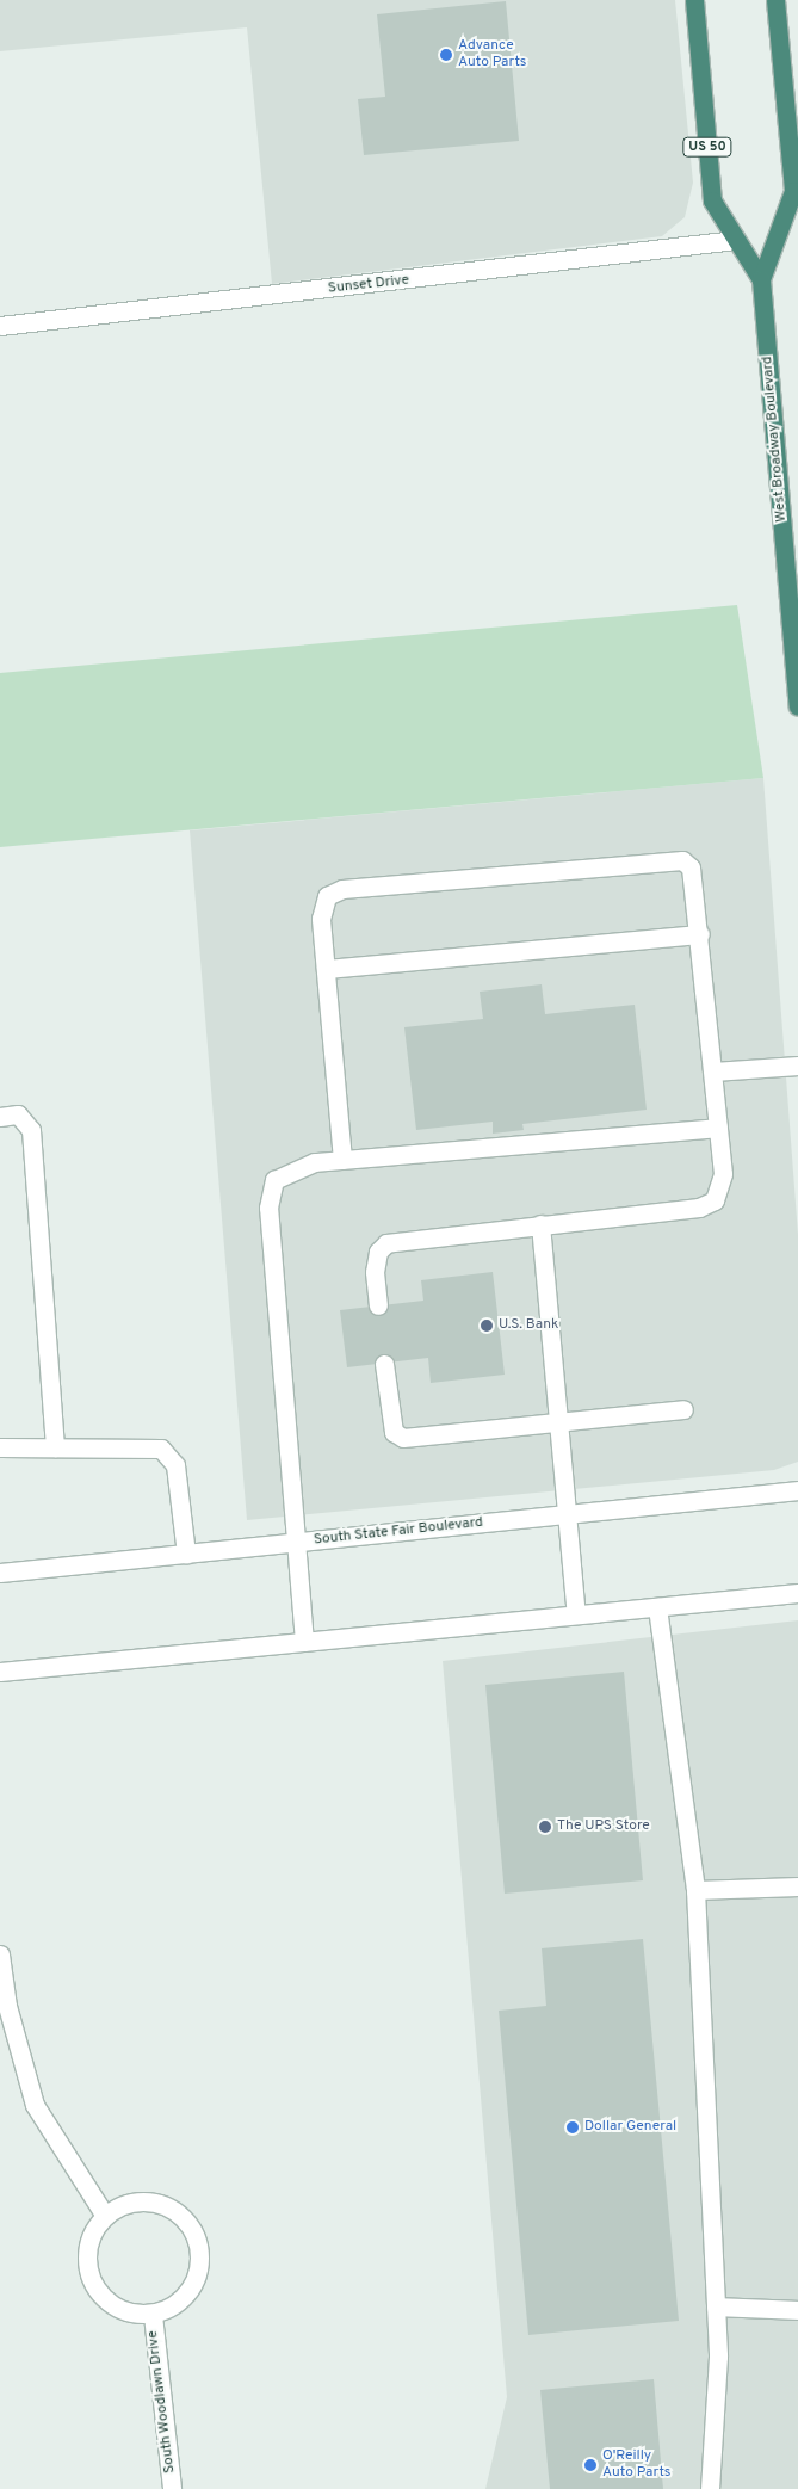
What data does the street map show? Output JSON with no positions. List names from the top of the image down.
{
  "streets": {
    "highway": ["US 50", "West Broadway Boulevard"],
    "street": ["Sunset Drive", "South State Fair Boulevard", "South Woodlawn Drive"]
  },
  "crossings": [
    ["Sunset Drive", "West Broadway Boulevard"]
  ],
  "places": [
    "Advance Auto Parts",
    "U.S. Bank",
    "The UPS Store",
    "Dollar General",
    "O'Reilly Auto Parts"
  ]
}
